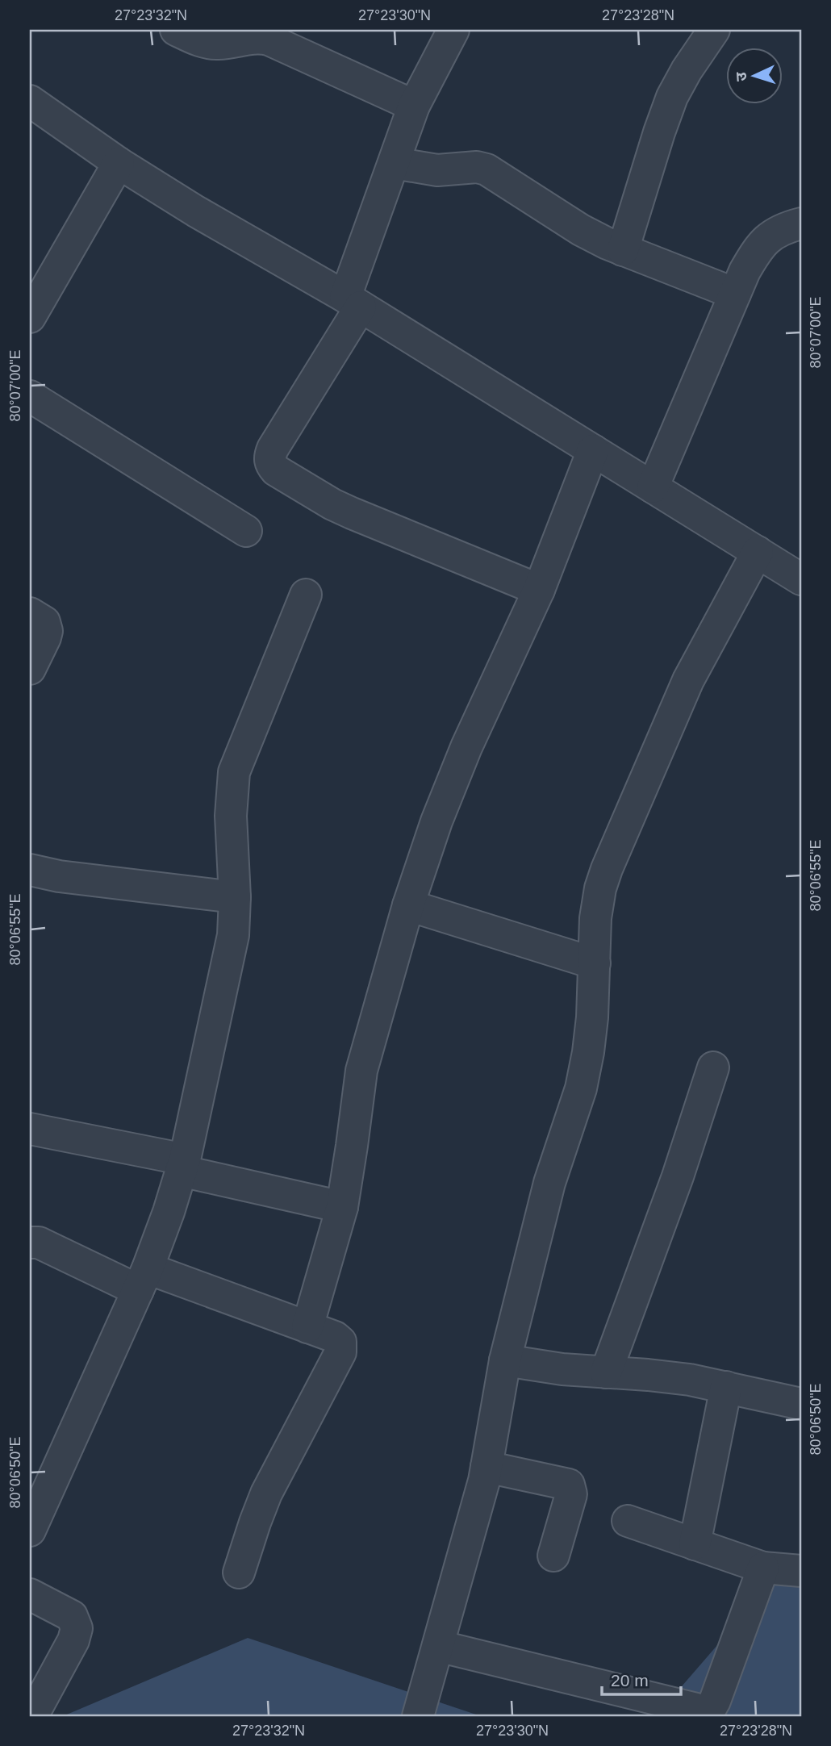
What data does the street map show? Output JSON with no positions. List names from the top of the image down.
{
  "scale_bar": "20 m",
  "north": "left",
  "coordinates": [
    "27°23'32\"N",
    "27°23'30\"N",
    "27°23'28\"N",
    "80°07'00\"E",
    "80°06'55\"E",
    "80°06'50\"E"
  ]
}
